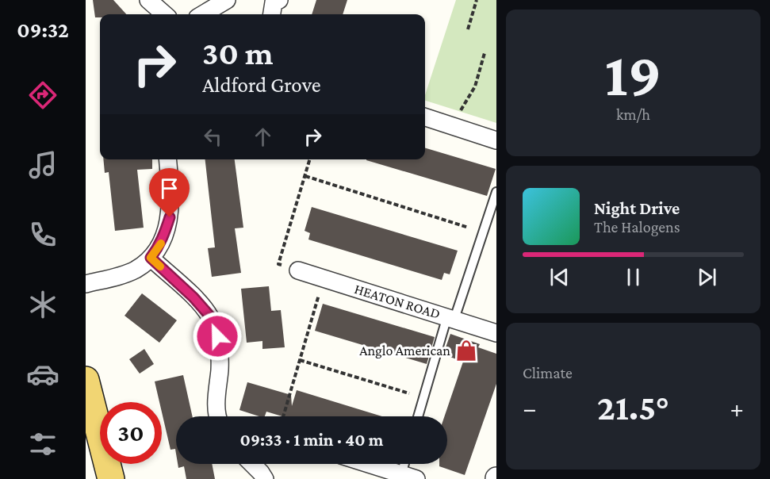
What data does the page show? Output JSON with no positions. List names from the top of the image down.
{
  "streets": {
    "street": ["HEATON ROAD"]
  },
  "places": {
    "shop": ["Anglo American"]
  },
  "page": {
    "tabs": "09:32",
    "tile": [
      ["19", "km/h"],
      "Climate"
    ],
    "turn": ["30 m", "Aldford Grove"],
    "song": ["Night Drive", "The Halogens"],
    "heat": ["−", "21.5°", "+"],
    "limit": "30",
    "trip": "09:33 · 1 min · 40 m"
  }
}
